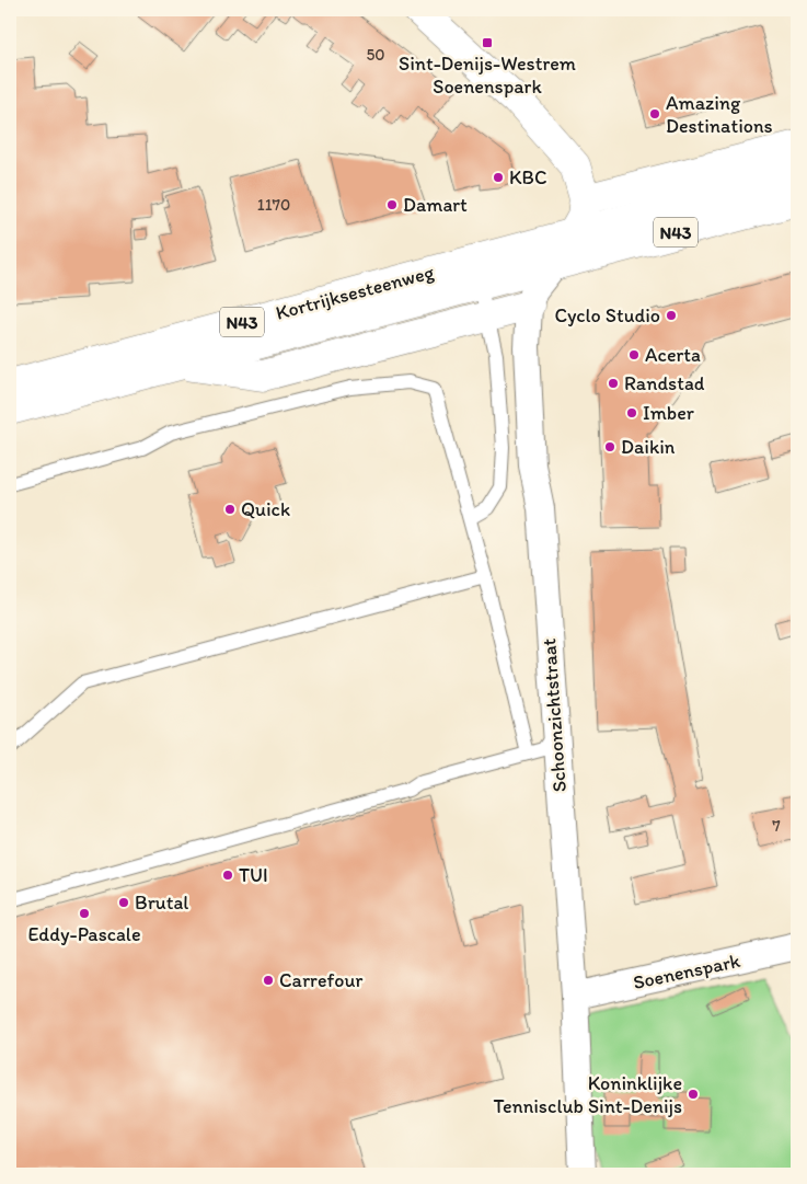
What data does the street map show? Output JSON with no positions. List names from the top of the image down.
{
  "streets": {
    "main road": ["N43", "Kortrijksesteenweg"],
    "street": ["Schoonzichtstraat", "Soenenspark"]
  },
  "crossings": [
    ["N43", "Kortrijksesteenweg"],
    ["N43", "Schoonzichtstraat"],
    ["Kortrijksesteenweg", "Schoonzichtstraat"],
    ["Schoonzichtstraat", "Soenenspark"]
  ],
  "places": {
    "transit": ["Sint-Denijs-Westrem Soenenspark"],
    "other": [
      "Amazing Destinations",
      "KBC",
      "Damart",
      "Cyclo Studio",
      "Acerta",
      "Randstad",
      "Imber",
      "Daikin",
      "Quick",
      "TUI",
      "Brutal",
      "Eddy-Pascale",
      "Carrefour",
      "Koninklijke Tennisclub Sint-Denijs"
    ]
  },
  "house_numbers": ["50", "1170", "7"]
}
